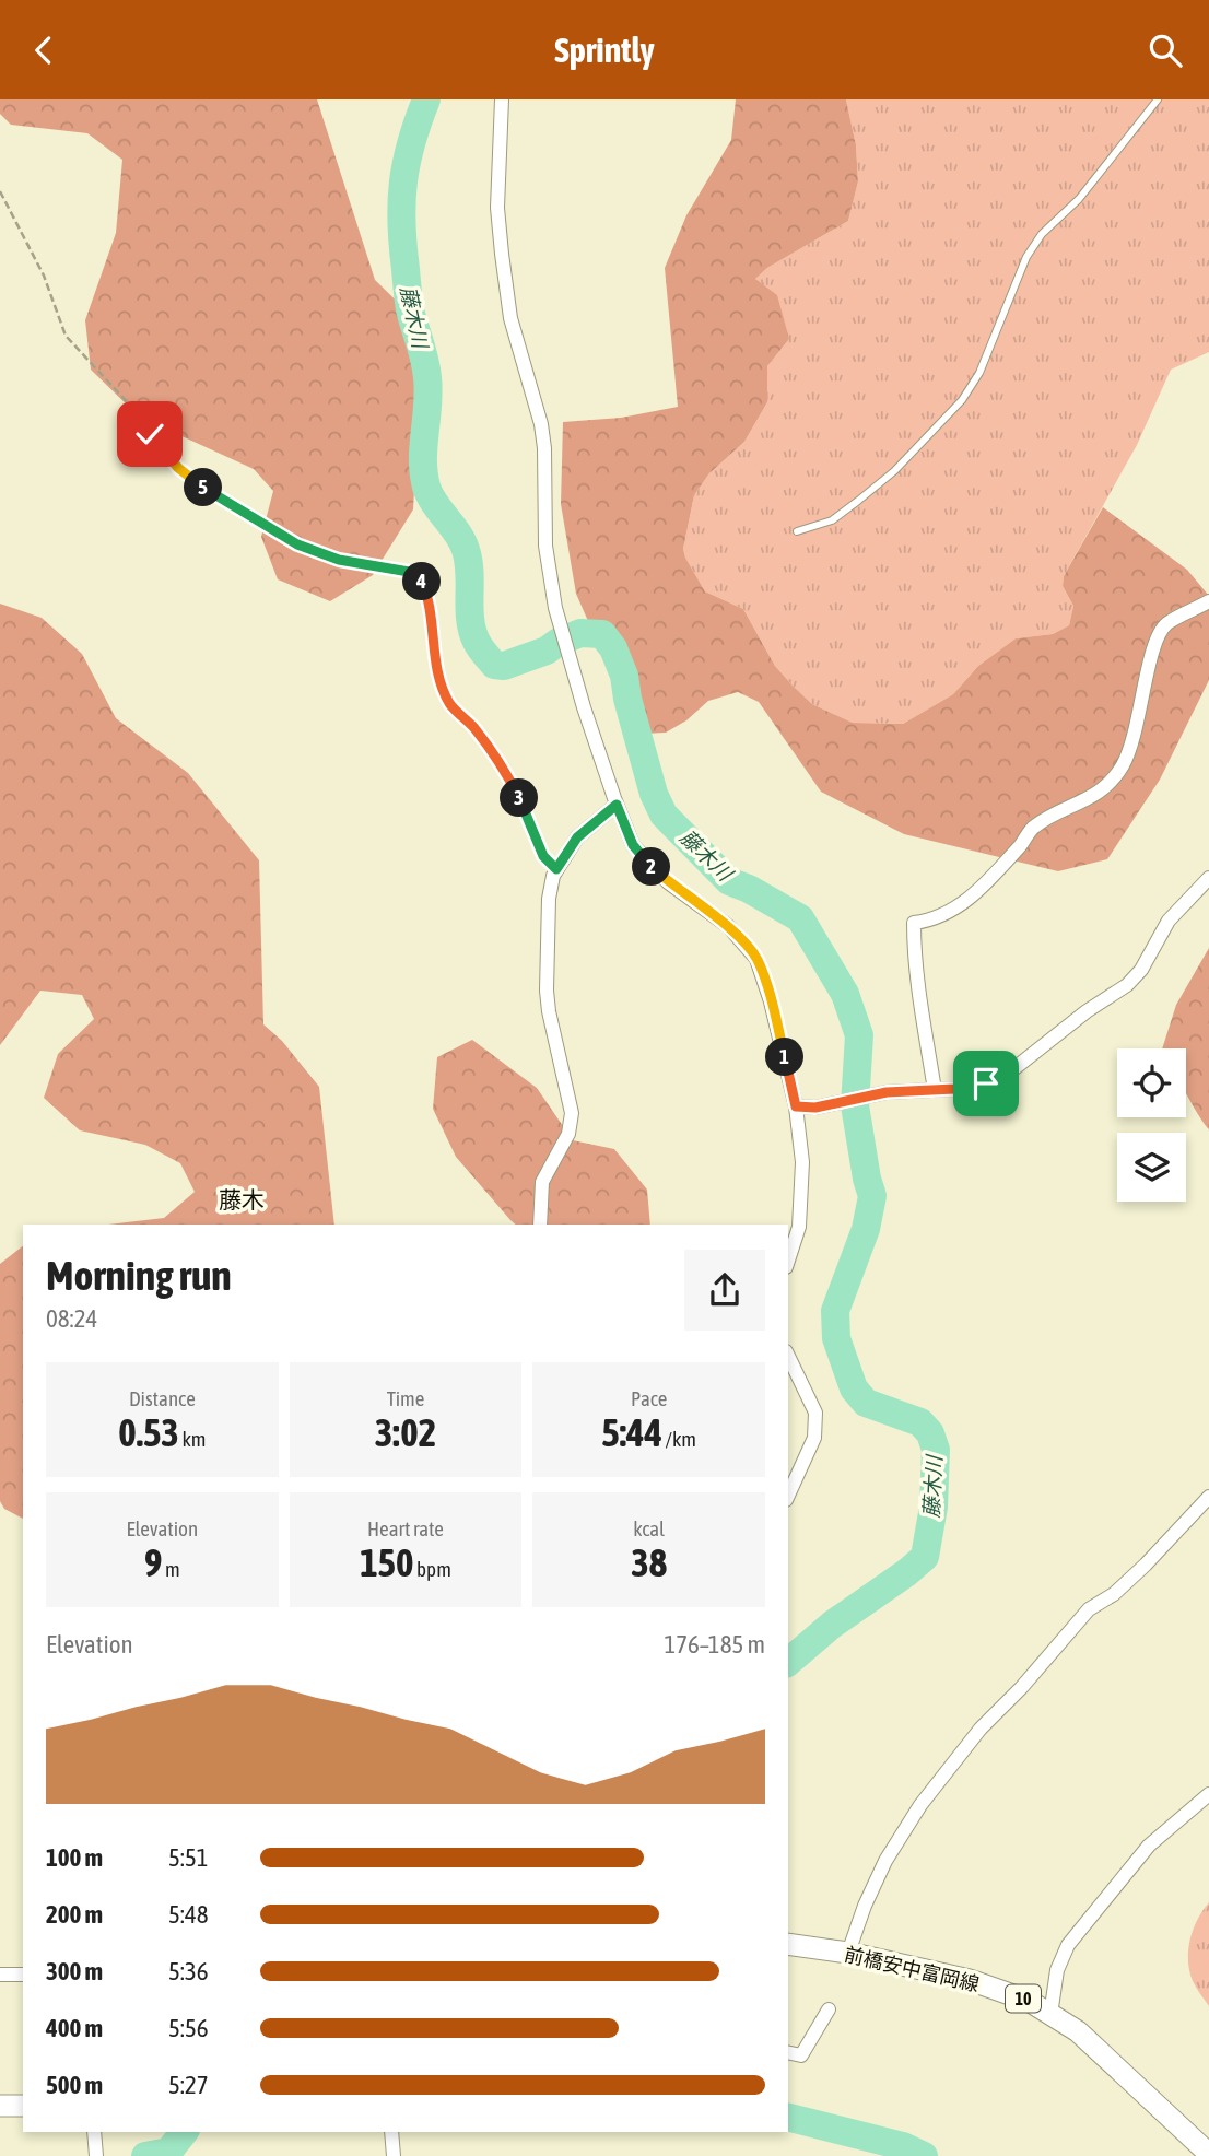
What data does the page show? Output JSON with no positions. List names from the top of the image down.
{
  "streets": {
    "main road": ["前橋安中富岡線", "10"]
  },
  "districts": ["藤木"],
  "water": ["藤木川"],
  "page": {
    "header": "Sprintly",
    "pins": [
      "5",
      "4",
      "3",
      "2",
      "1"
    ],
    "heading": ["Morning run", "08:24"],
    "stats": [
      ["Distance", "0.53 km"],
      ["Time", "3:02"],
      ["Pace", "5:44 /km"],
      ["Elevation", "9 m"],
      ["Heart rate", "150 bpm"],
      ["kcal", "38"]
    ],
    "chart": ["Elevation", "176–185 m"],
    "list": [
      {
        "name": "100 m",
        "note": "5:51"
      },
      {
        "name": "200 m",
        "note": "5:48"
      },
      {
        "name": "300 m",
        "note": "5:36"
      },
      {
        "name": "400 m",
        "note": "5:56"
      },
      {
        "name": "500 m",
        "note": "5:27"
      }
    ]
  }
}
